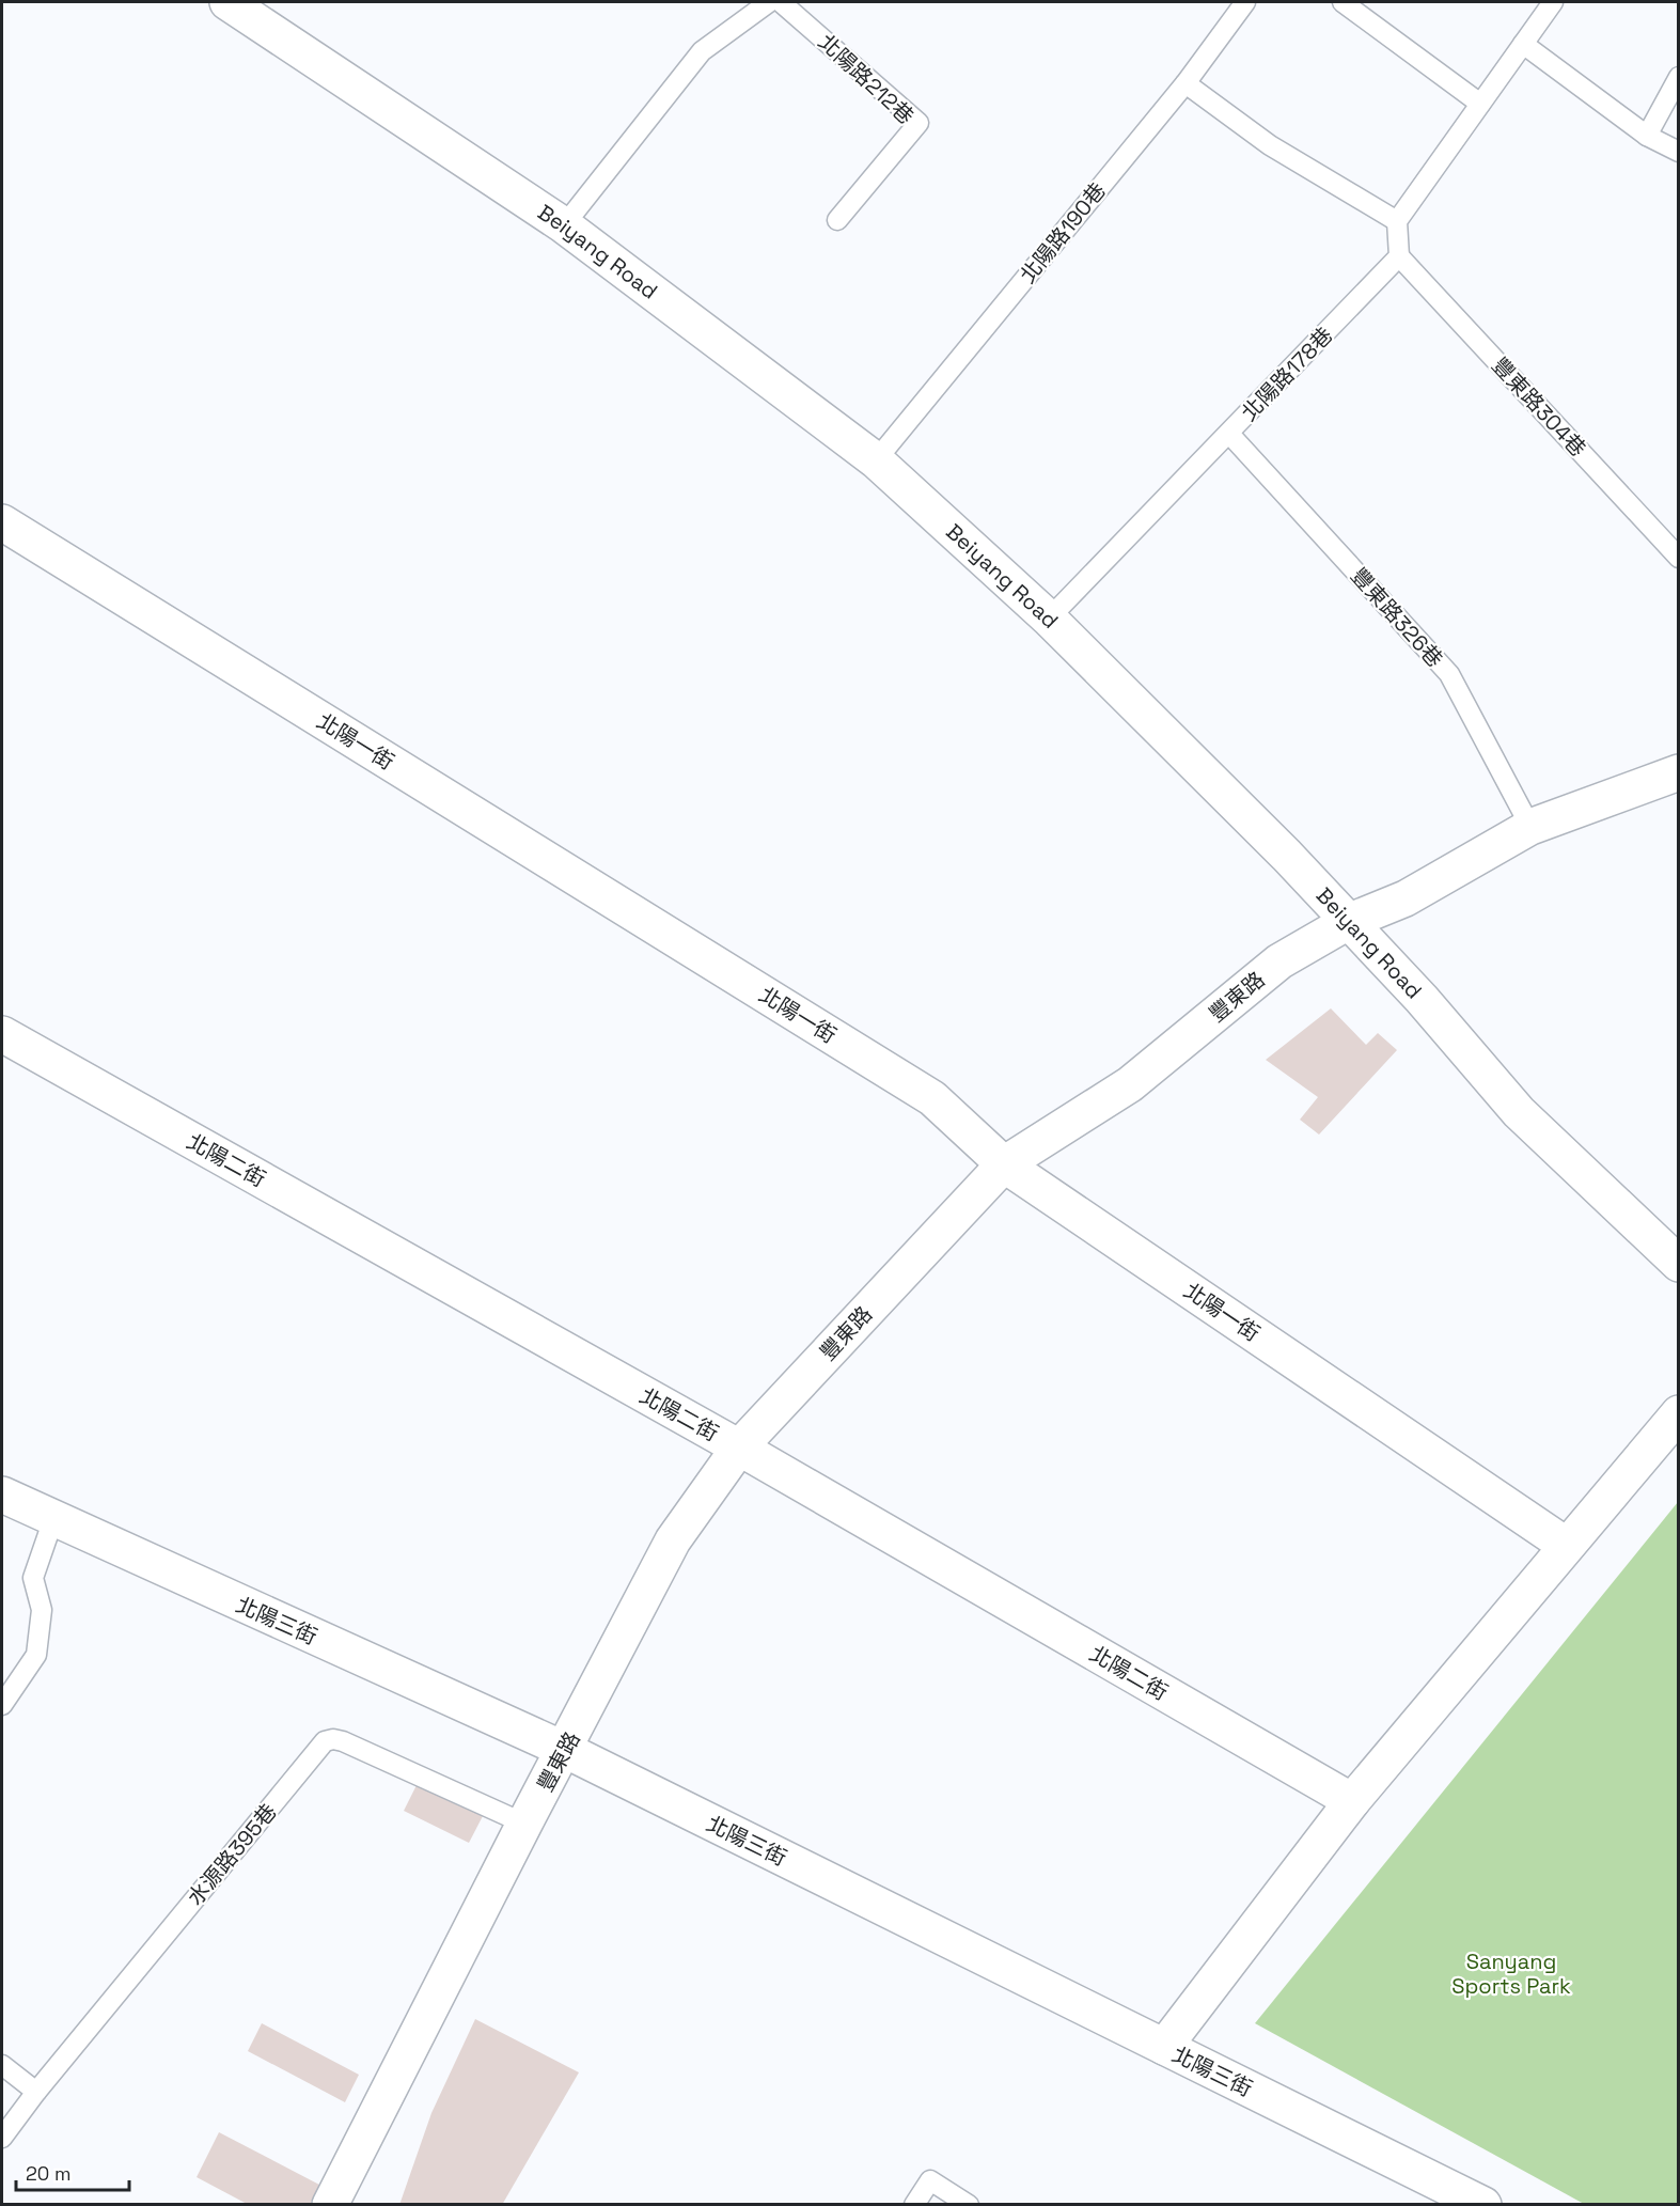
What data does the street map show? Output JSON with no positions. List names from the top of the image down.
{
  "streets": {
    "street": [
      "Beiyang Road",
      "北陽一街",
      "豐東路",
      "北陽二街",
      "北陽三街"
    ],
    "lane": [
      "北陽路212巷",
      "北陽路190巷",
      "北陽路178巷",
      "豐東路304巷",
      "豐東路326巷",
      "水源路395巷"
    ]
  },
  "crossings": [
    ["北陽路190巷", "Beiyang Road"],
    ["Beiyang Road", "北陽路178巷"],
    ["Beiyang Road", "豐東路"],
    ["北陽路178巷", "豐東路304巷"],
    ["北陽路178巷", "豐東路326巷"],
    ["豐東路326巷", "豐東路"],
    ["北陽一街", "豐東路"],
    ["豐東路", "北陽二街"],
    ["豐東路", "北陽三街"],
    ["豐東路", "水源路395巷"]
  ],
  "parks": ["Sanyang Sports Park"],
  "scale_bar": "20 m"
}
